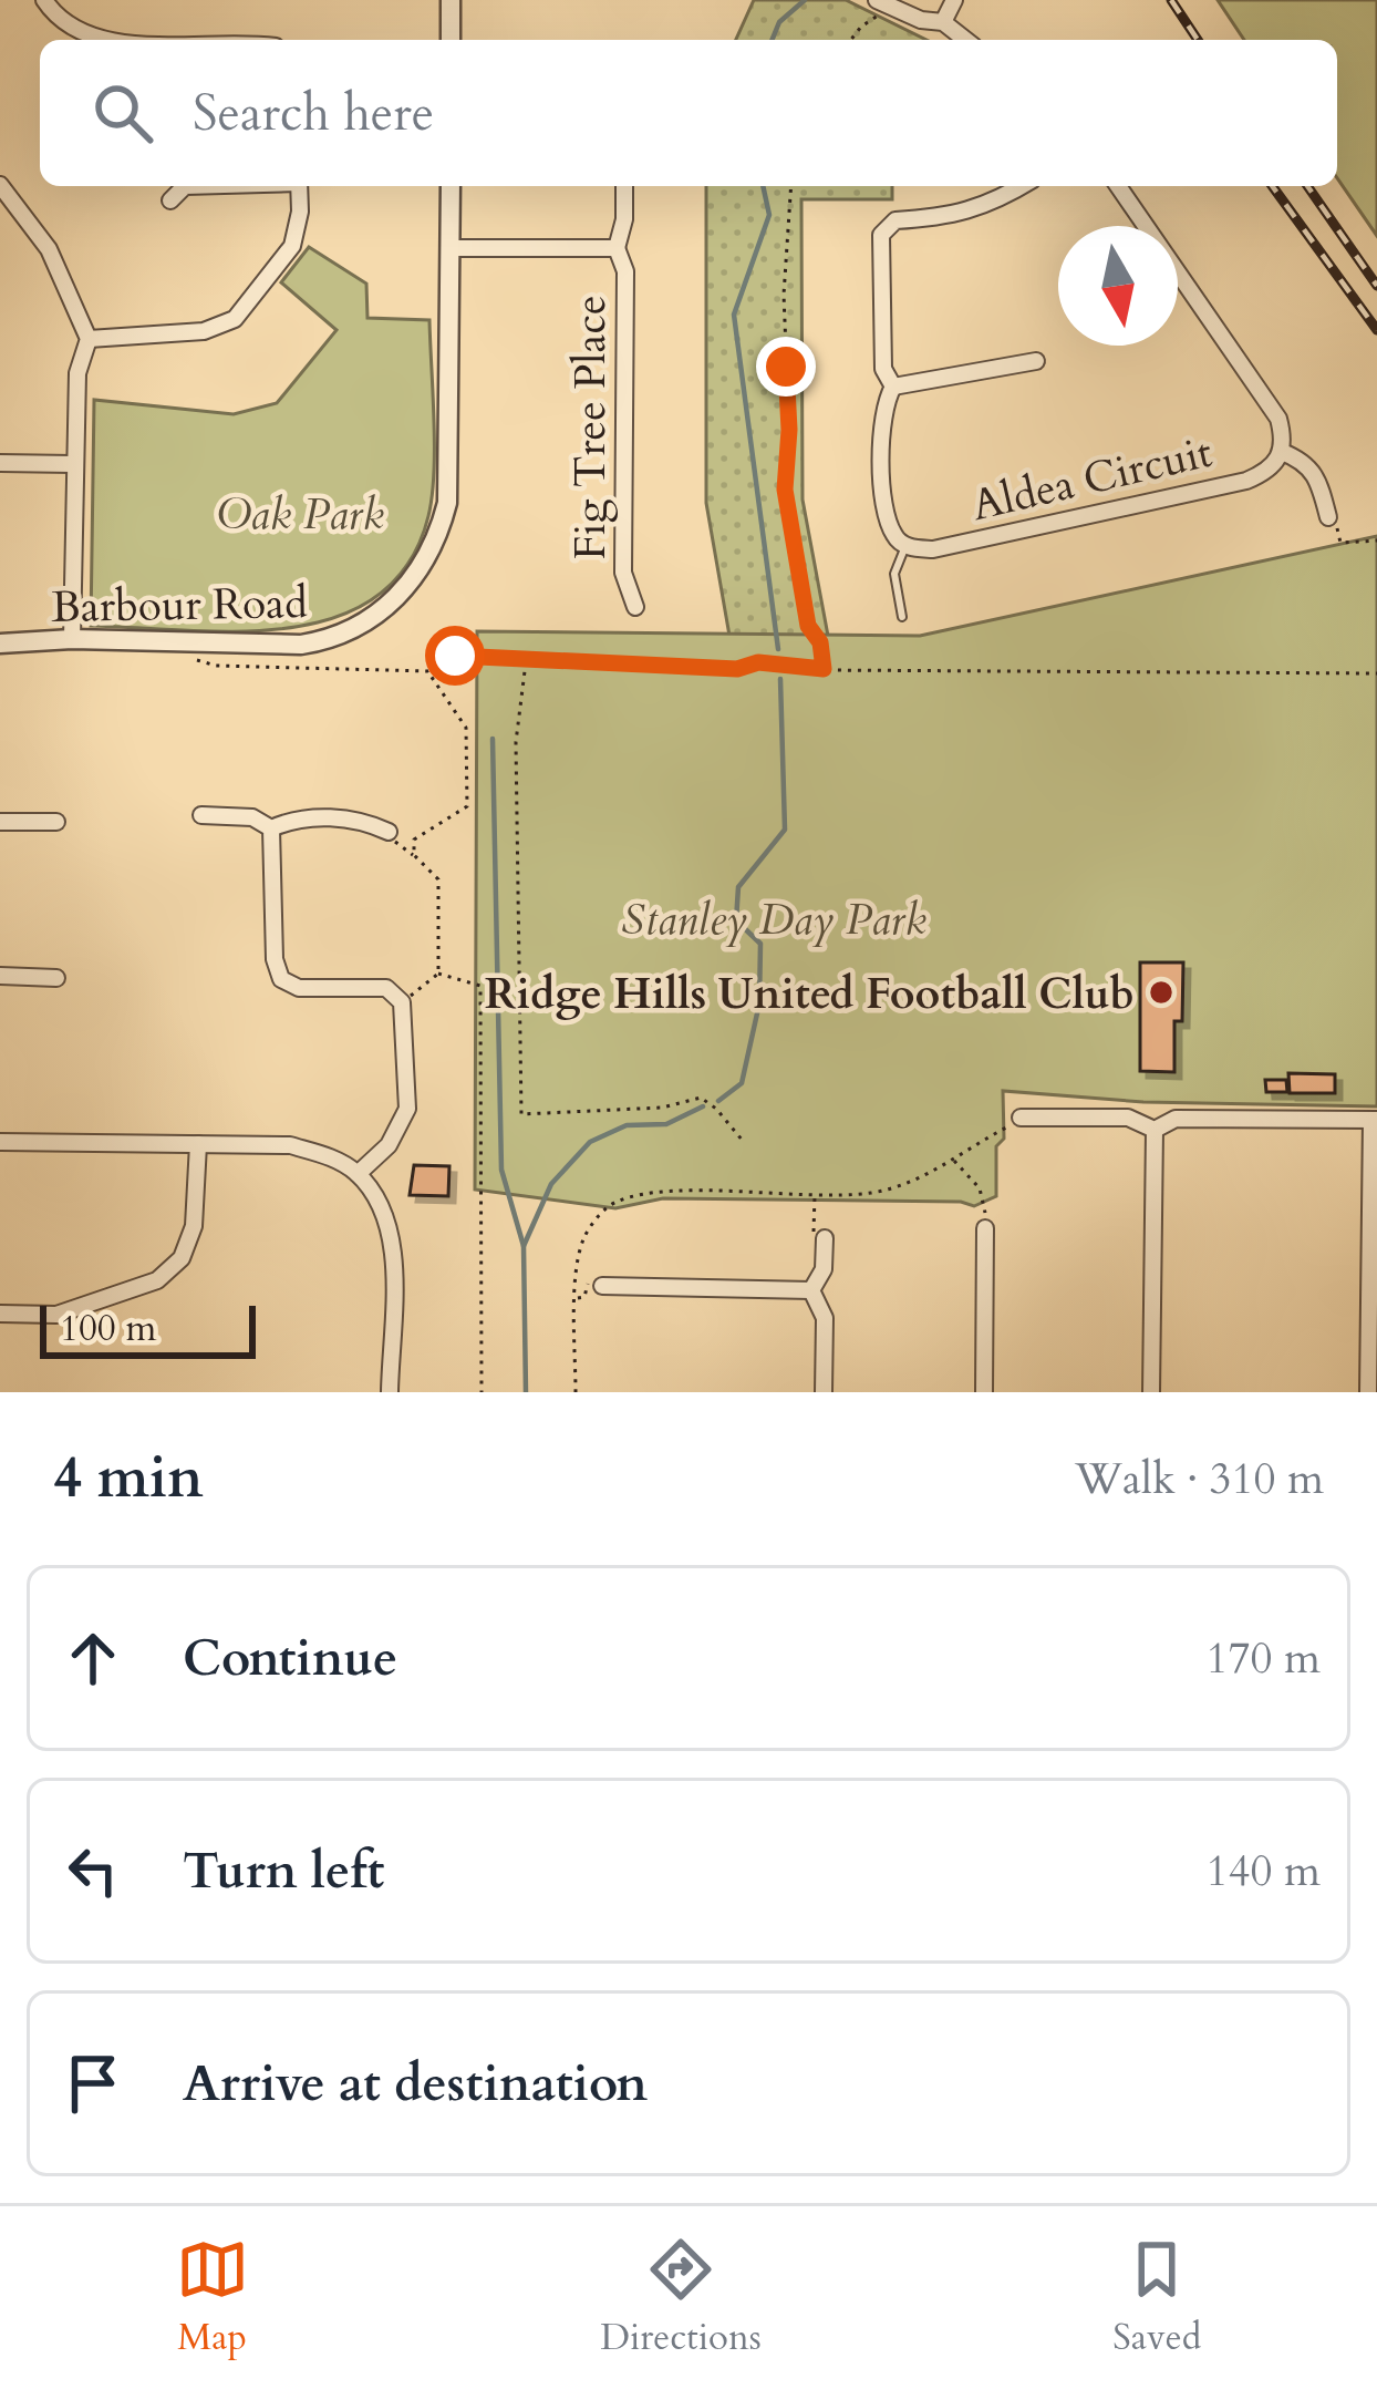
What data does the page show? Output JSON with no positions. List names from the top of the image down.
{
  "streets": {
    "street": ["Fig Tree Place", "Aldea Circuit", "Barbour Road"]
  },
  "parks": ["Oak Park", "Stanley Day Park"],
  "places": ["Ridge Hills United Football Club"],
  "scale_bar": "100 m",
  "north": "bottom",
  "page": {
    "search": "Search here",
    "scale": "100 m",
    "heading": ["4 min", "Walk · 310 m"],
    "list": [
      ["Continue", "170 m"],
      ["Turn left", "140 m"],
      "Arrive at destination"
    ],
    "nav": ["Map", "Directions", "Saved"]
  }
}
